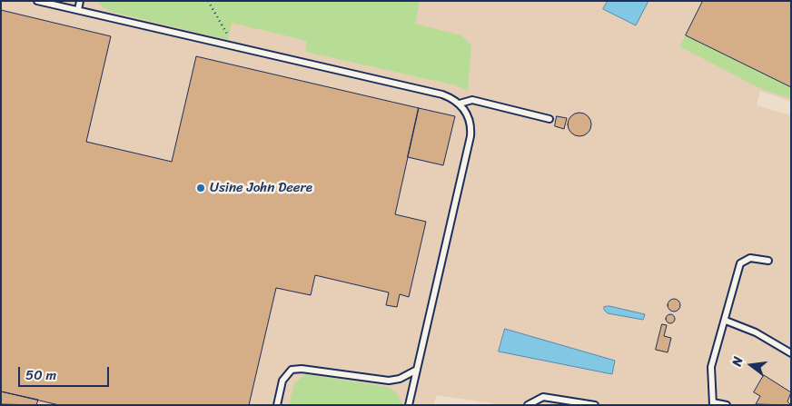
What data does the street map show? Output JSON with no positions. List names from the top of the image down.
{
  "places": ["Usine John Deere"],
  "scale_bar": "50 m",
  "north": "left"
}
